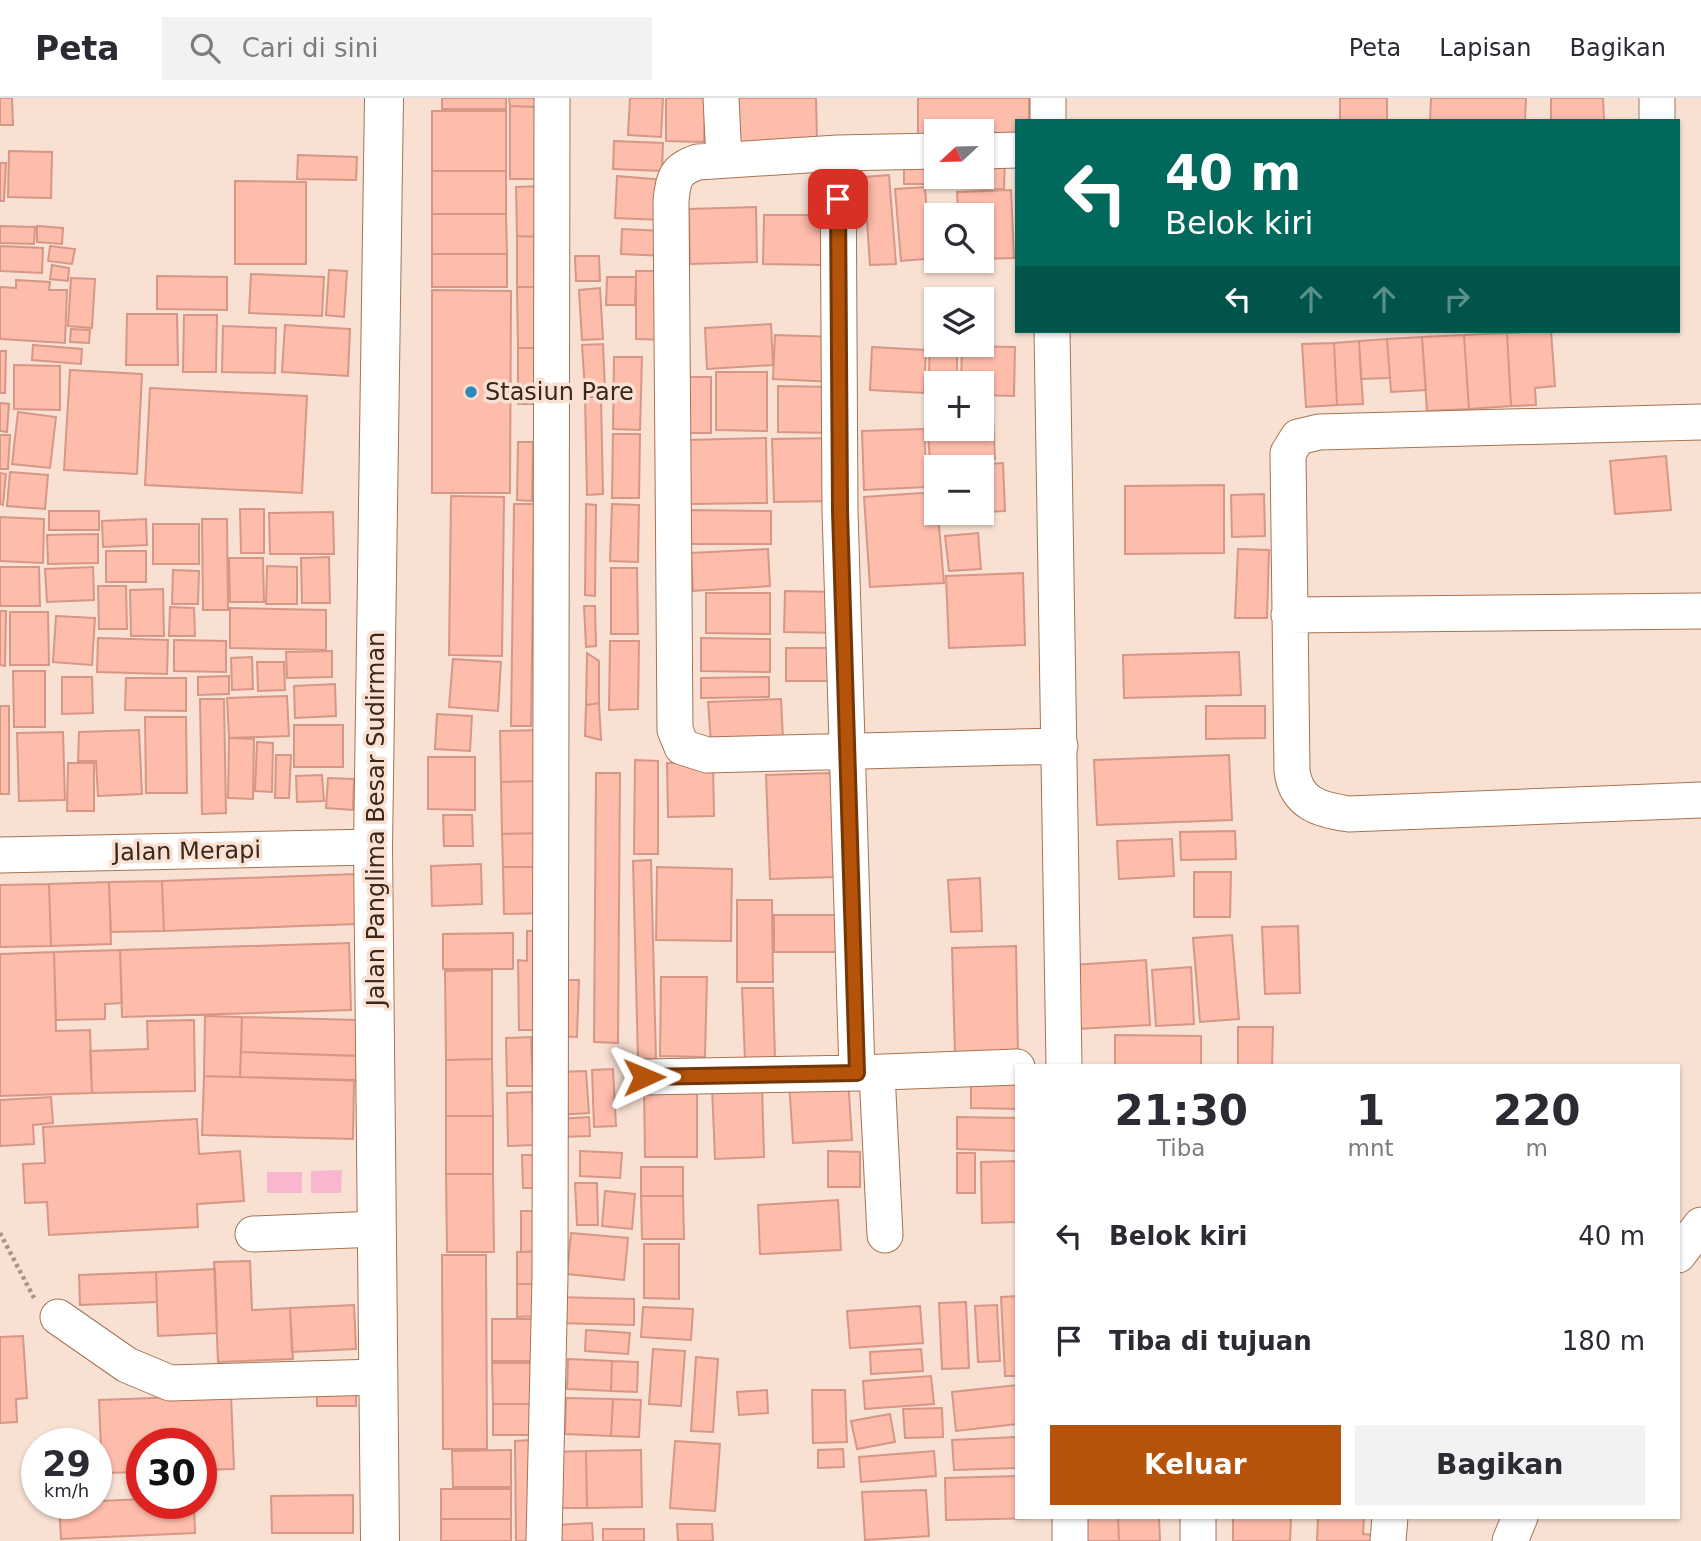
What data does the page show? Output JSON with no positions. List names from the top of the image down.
{
  "streets": {
    "main road": ["Jalan Panglima Besar Sudirman"],
    "street": ["Jalan Merapi"]
  },
  "crossings": [
    ["Jalan Panglima Besar Sudirman", "Jalan Merapi"]
  ],
  "places": ["Stasiun Pare"],
  "north": "left",
  "page": {
    "header": "Peta",
    "search": "Cari di sini",
    "nav": ["Peta", "Lapisan", "Bagikan"],
    "map_buttons": ["+", "−"],
    "turn": ["40 m", "Belok kiri"],
    "eta": [
      "21:30",
      "Tiba",
      "1",
      "mnt",
      "220",
      "m"
    ],
    "list": [
      {
        "name": "Belok kiri",
        "value": "40 m"
      },
      {
        "name": "Tiba di tujuan",
        "value": "180 m"
      }
    ],
    "buttons": ["Keluar", "Bagikan"],
    "speed": "29 km/h",
    "limit": "30"
  }
}
